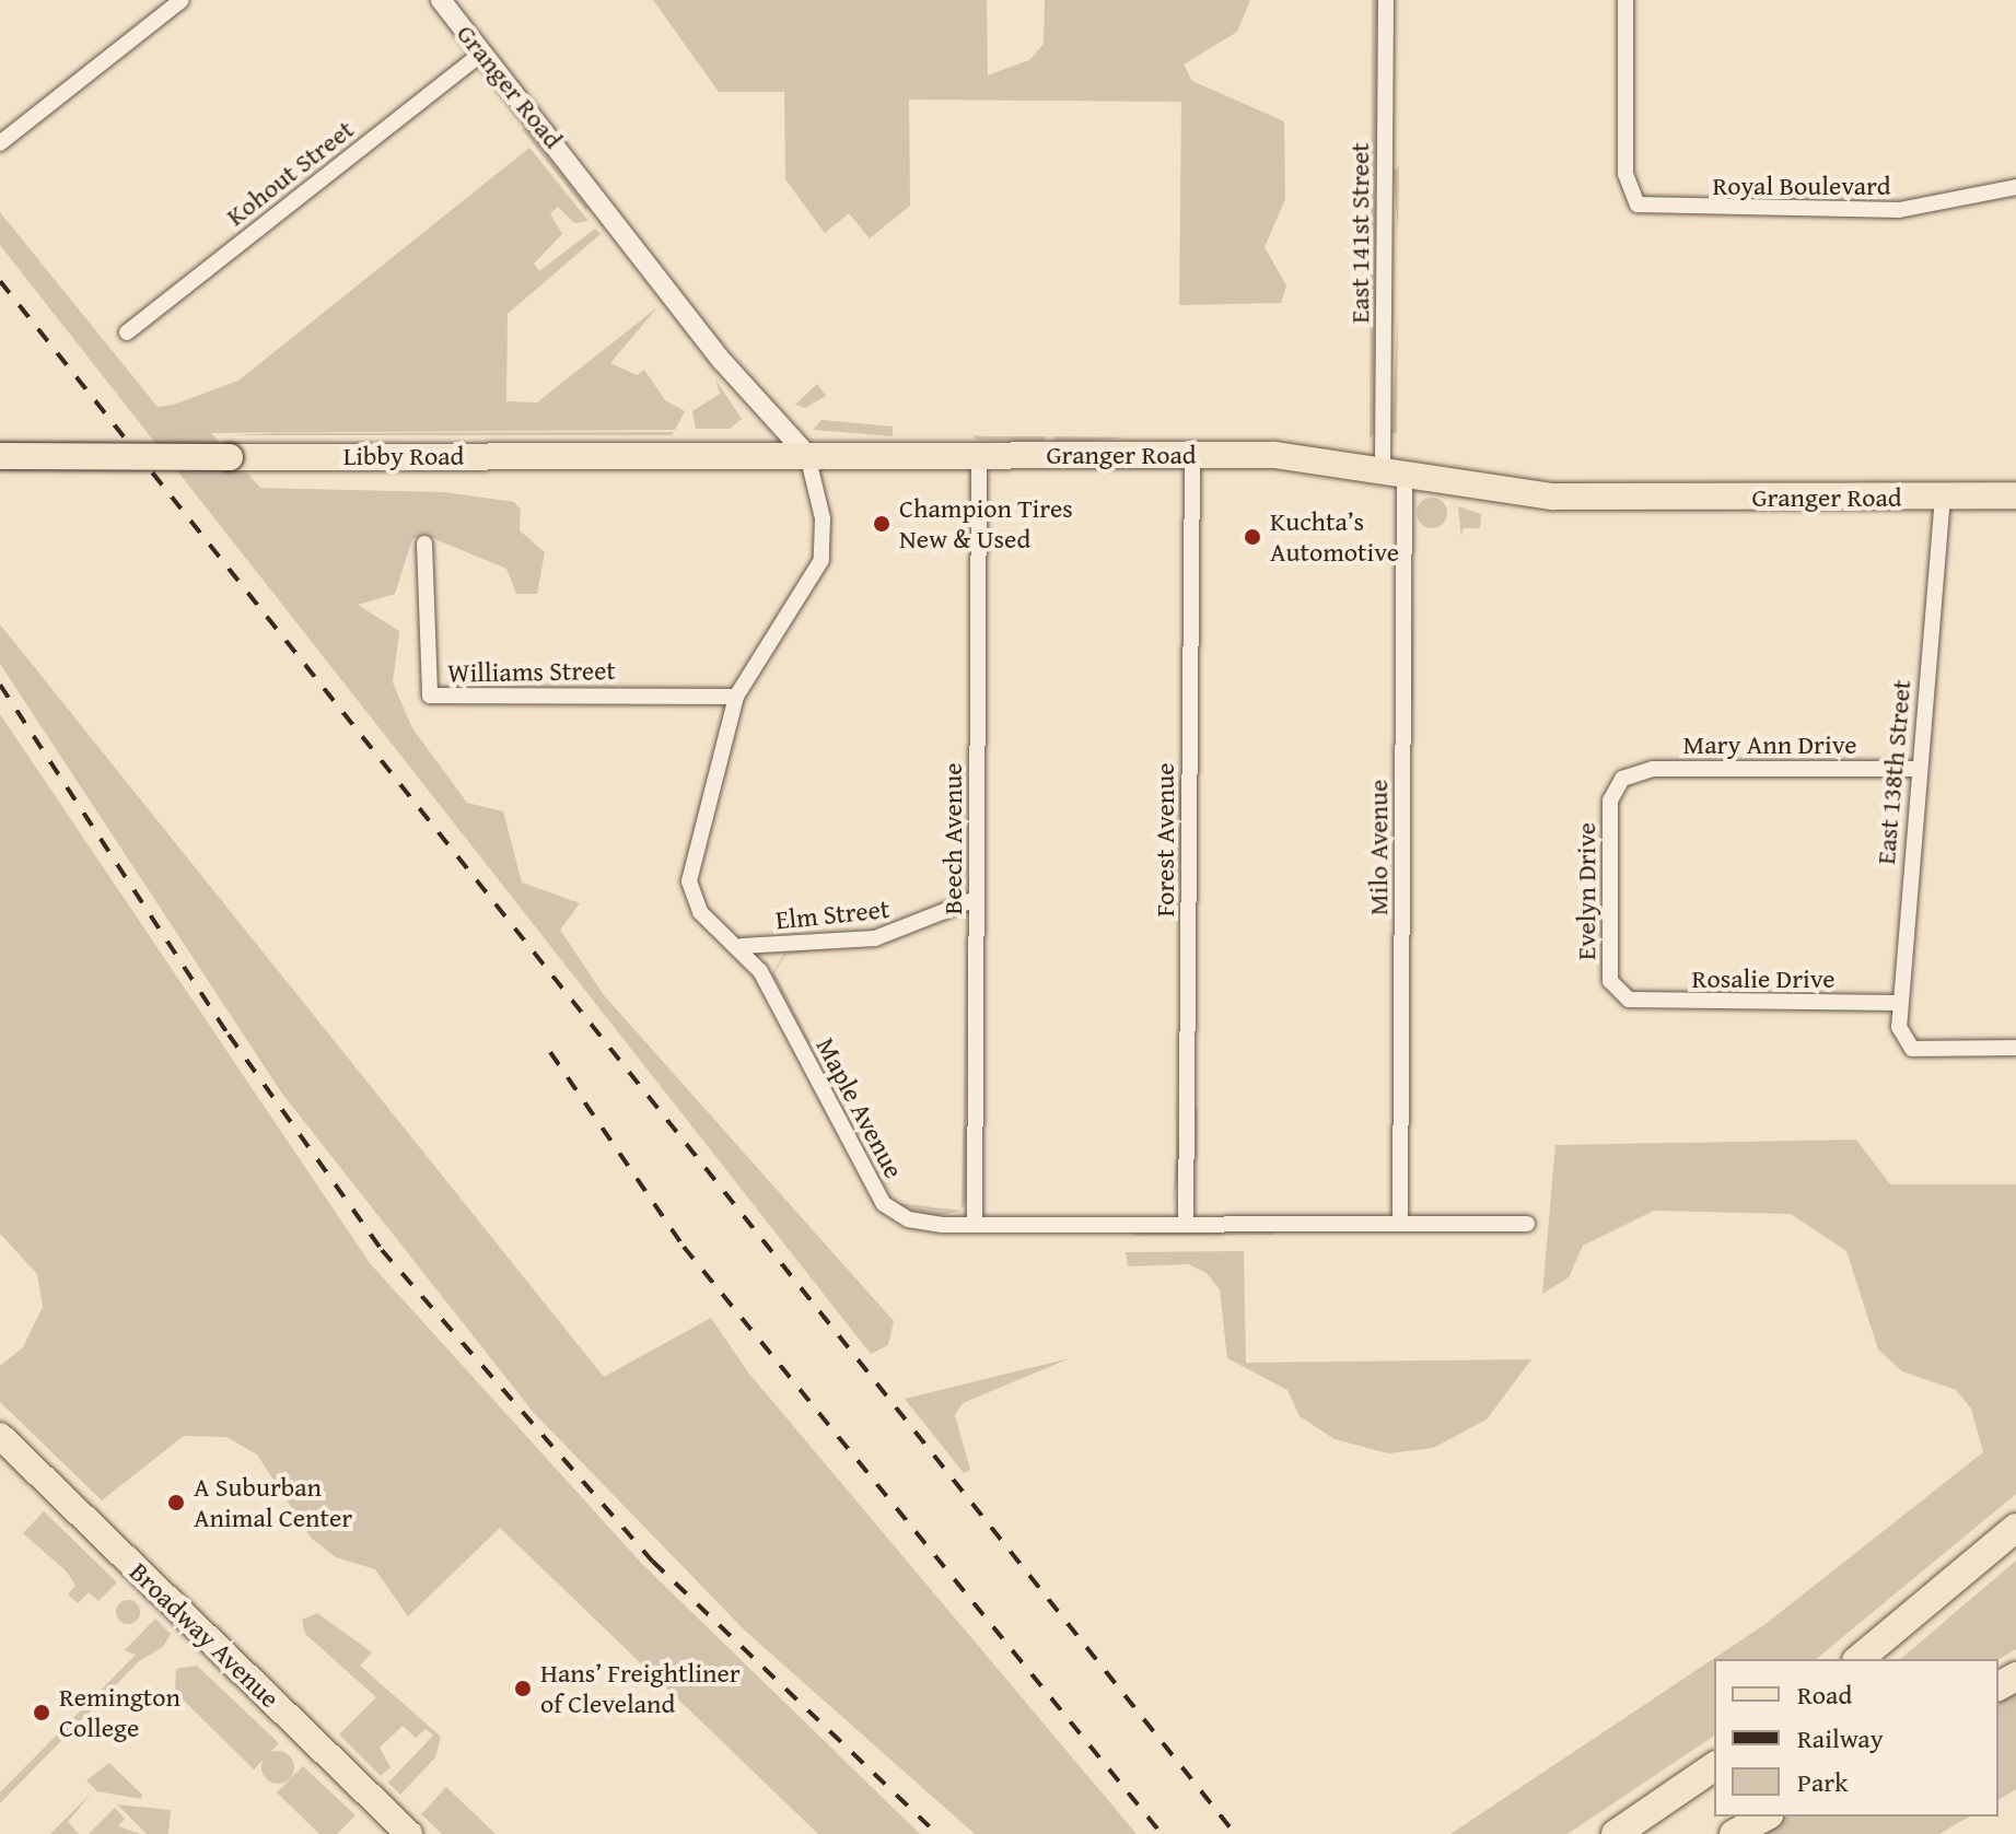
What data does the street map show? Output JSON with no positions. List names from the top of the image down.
{
  "streets": {
    "main road": ["Granger Road", "Libby Road", "Broadway Avenue"],
    "street": [
      "Kohout Street",
      "Royal Boulevard",
      "East 141st Street",
      "Williams Street",
      "Mary Ann Drive",
      "East 138th Street",
      "Beech Avenue",
      "Forest Avenue",
      "Milo Avenue",
      "Evelyn Drive",
      "Elm Street",
      "Rosalie Drive",
      "Maple Avenue"
    ]
  },
  "crossings": [
    ["Granger Road", "Kohout Street"],
    ["Granger Road", "East 141st Street"],
    ["Granger Road", "Libby Road"],
    ["Granger Road", "East 138th Street"],
    ["Granger Road", "Beech Avenue"],
    ["Granger Road", "Forest Avenue"],
    ["Granger Road", "Milo Avenue"],
    ["Granger Road", "Maple Avenue"],
    ["East 141st Street", "Milo Avenue"],
    ["Libby Road", "Maple Avenue"],
    ["Williams Street", "Maple Avenue"],
    ["Mary Ann Drive", "East 138th Street"],
    ["Mary Ann Drive", "Evelyn Drive"],
    ["East 138th Street", "Rosalie Drive"],
    ["Beech Avenue", "Elm Street"],
    ["Beech Avenue", "Maple Avenue"],
    ["Forest Avenue", "Maple Avenue"],
    ["Milo Avenue", "Maple Avenue"],
    ["Evelyn Drive", "Rosalie Drive"],
    ["Elm Street", "Maple Avenue"]
  ],
  "places": [
    "Champion Tires New & Used",
    "Kuchta’s Automotive",
    "A Suburban Animal Center",
    "Hans’ Freightliner of Cleveland",
    "Remington College"
  ],
  "legend": ["Road", "Railway", "Park"]
}
